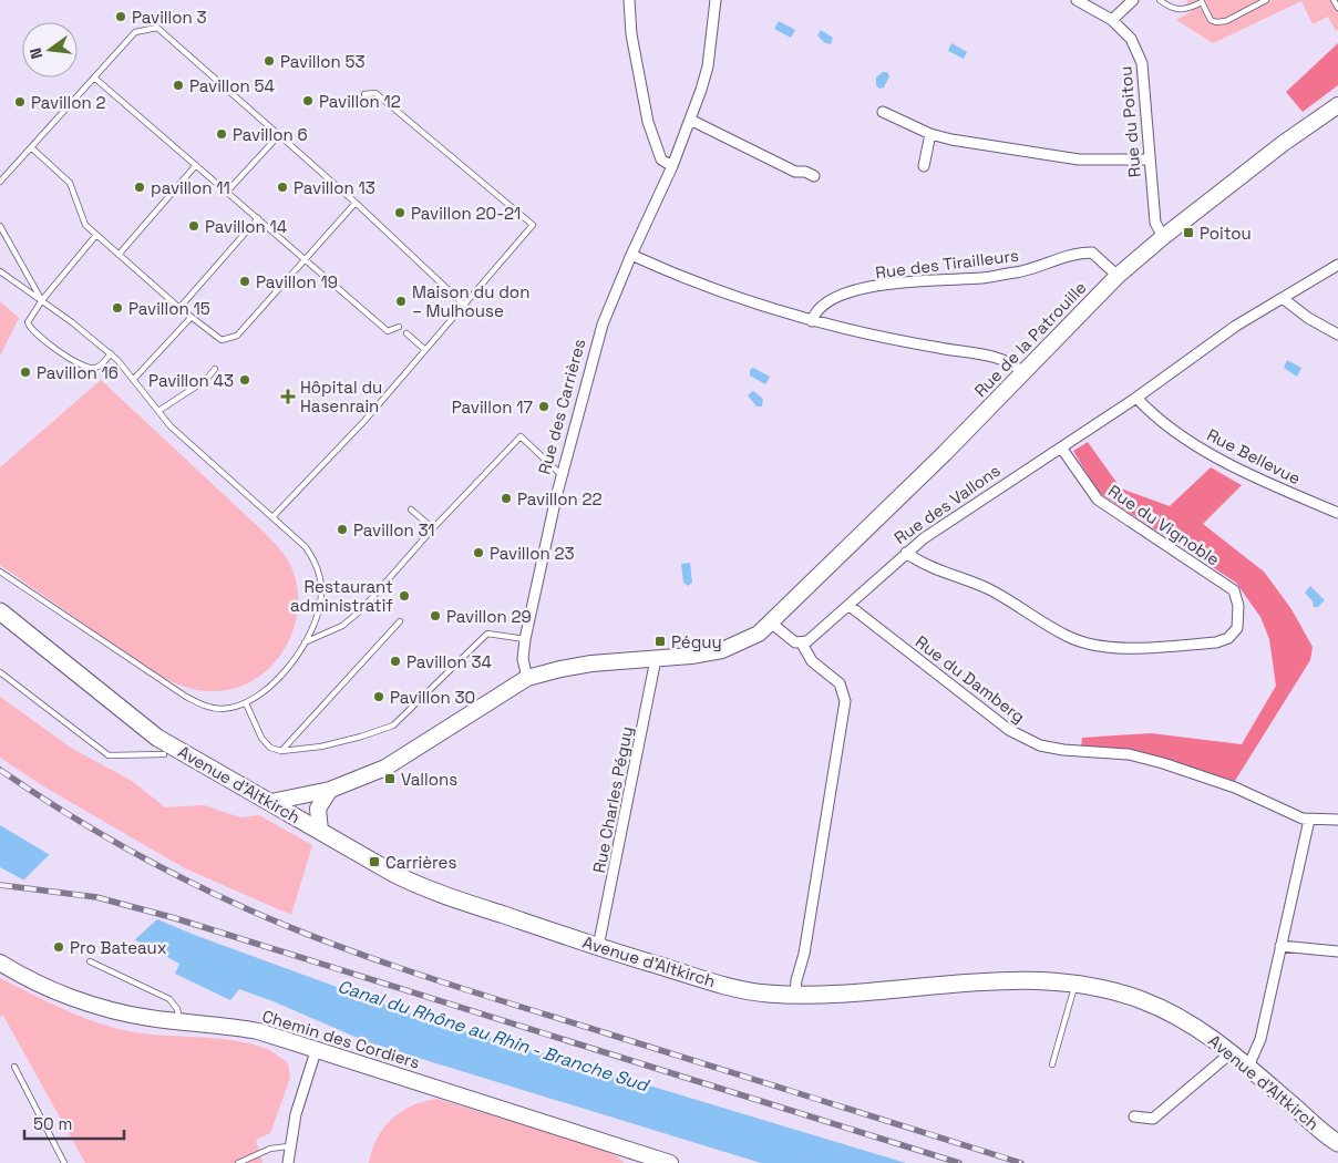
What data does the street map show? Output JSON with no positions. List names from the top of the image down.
{
  "streets": {
    "main road": ["Avenue d'Altkirch"],
    "street": [
      "Rue du Poitou",
      "Rue des Tirailleurs",
      "Rue de la Patrouille",
      "Rue des Carrières",
      "Rue Bellevue",
      "Rue des Vallons",
      "Rue du Vignoble",
      "Rue du Damberg",
      "Rue Charles Péguy",
      "Chemin des Cordiers"
    ]
  },
  "crossings": [
    ["Rue du Poitou", "Rue de la Patrouille"],
    ["Rue des Tirailleurs", "Rue de la Patrouille"],
    ["Rue Bellevue", "Rue des Vallons"],
    ["Rue des Vallons", "Rue du Vignoble"],
    ["Rue des Vallons", "Rue du Damberg"],
    ["Avenue d'Altkirch", "Rue Charles Péguy"]
  ],
  "water": ["Canal du Rhône au Rhin - Branche Sud"],
  "places": {
    "other": [
      "Pavillon 3",
      "Pavillon 53",
      "Pavillon 54",
      "Pavillon 12",
      "Pavillon 2",
      "Pavillon 6",
      "pavillon 11",
      "Pavillon 13",
      "Pavillon 20-21",
      "Pavillon 14",
      "Pavillon 19",
      "Maison du don – Mulhouse",
      "Pavillon 15",
      "Pavillon 16",
      "Pavillon 43",
      "Pavillon 17",
      "Pavillon 22",
      "Pavillon 31",
      "Pavillon 23",
      "Restaurant administratif",
      "Pavillon 29",
      "Pavillon 34",
      "Pavillon 30",
      "Pro Bateaux"
    ],
    "transit": [
      "Poitou",
      "Péguy",
      "Vallons",
      "Carrières"
    ],
    "health": ["Hôpital du Hasenrain"]
  },
  "scale_bar": "50 m",
  "north": "left"
}
